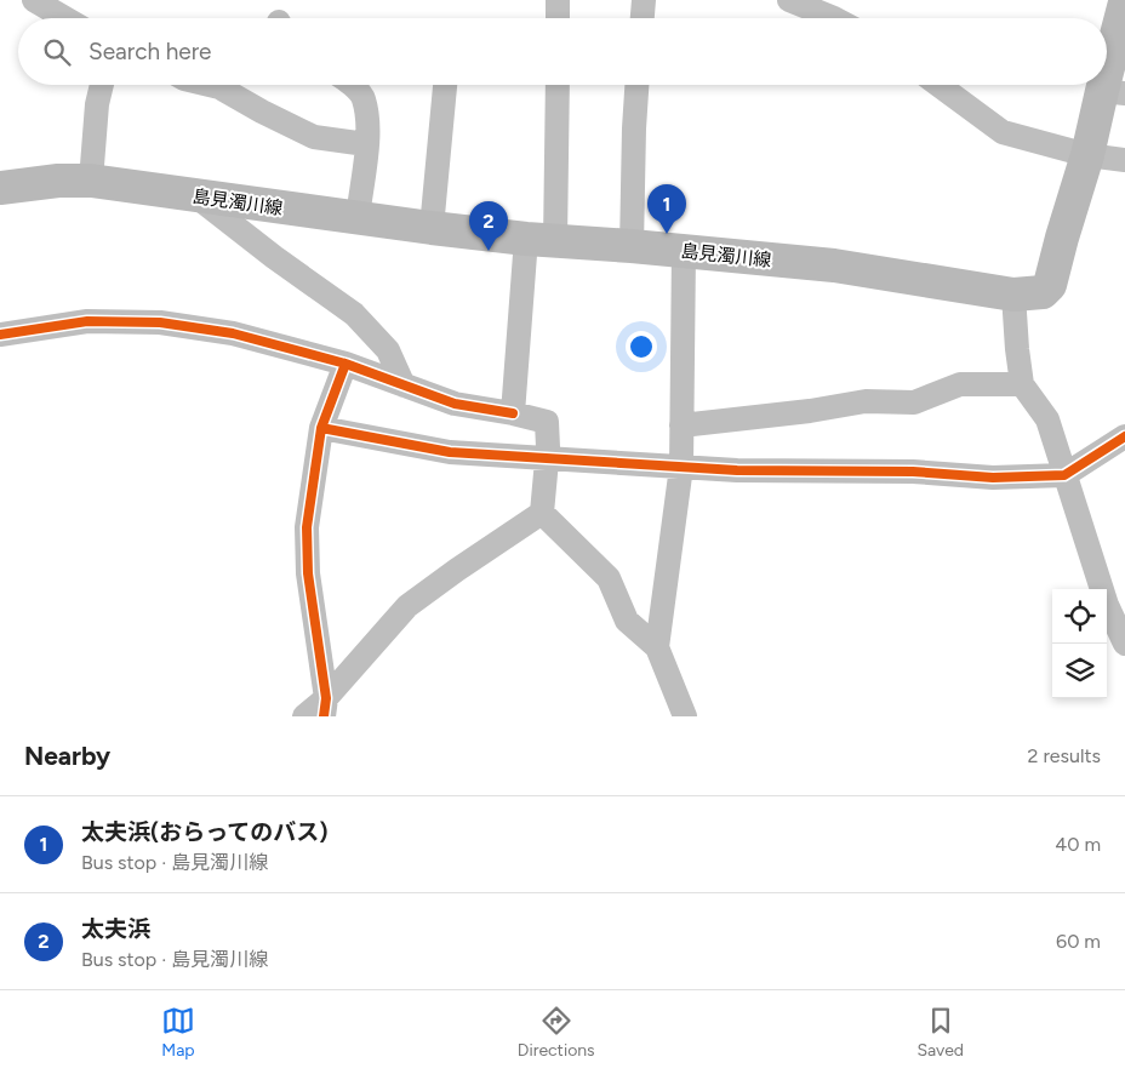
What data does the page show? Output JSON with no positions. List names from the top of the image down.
{
  "streets": {
    "main road": ["島見濁川線"]
  },
  "page": {
    "search": "Search here",
    "pins": ["1", "2"],
    "heading": ["Nearby", "2 results"],
    "list": [
      {
        "mark": "1",
        "name": "太夫浜(おらってのバス)",
        "note": "Bus stop · 島見濁川線",
        "value": "40 m"
      },
      {
        "mark": "2",
        "name": "太夫浜",
        "note": "Bus stop · 島見濁川線",
        "value": "60 m"
      }
    ],
    "nav": ["Map", "Directions", "Saved"]
  }
}
